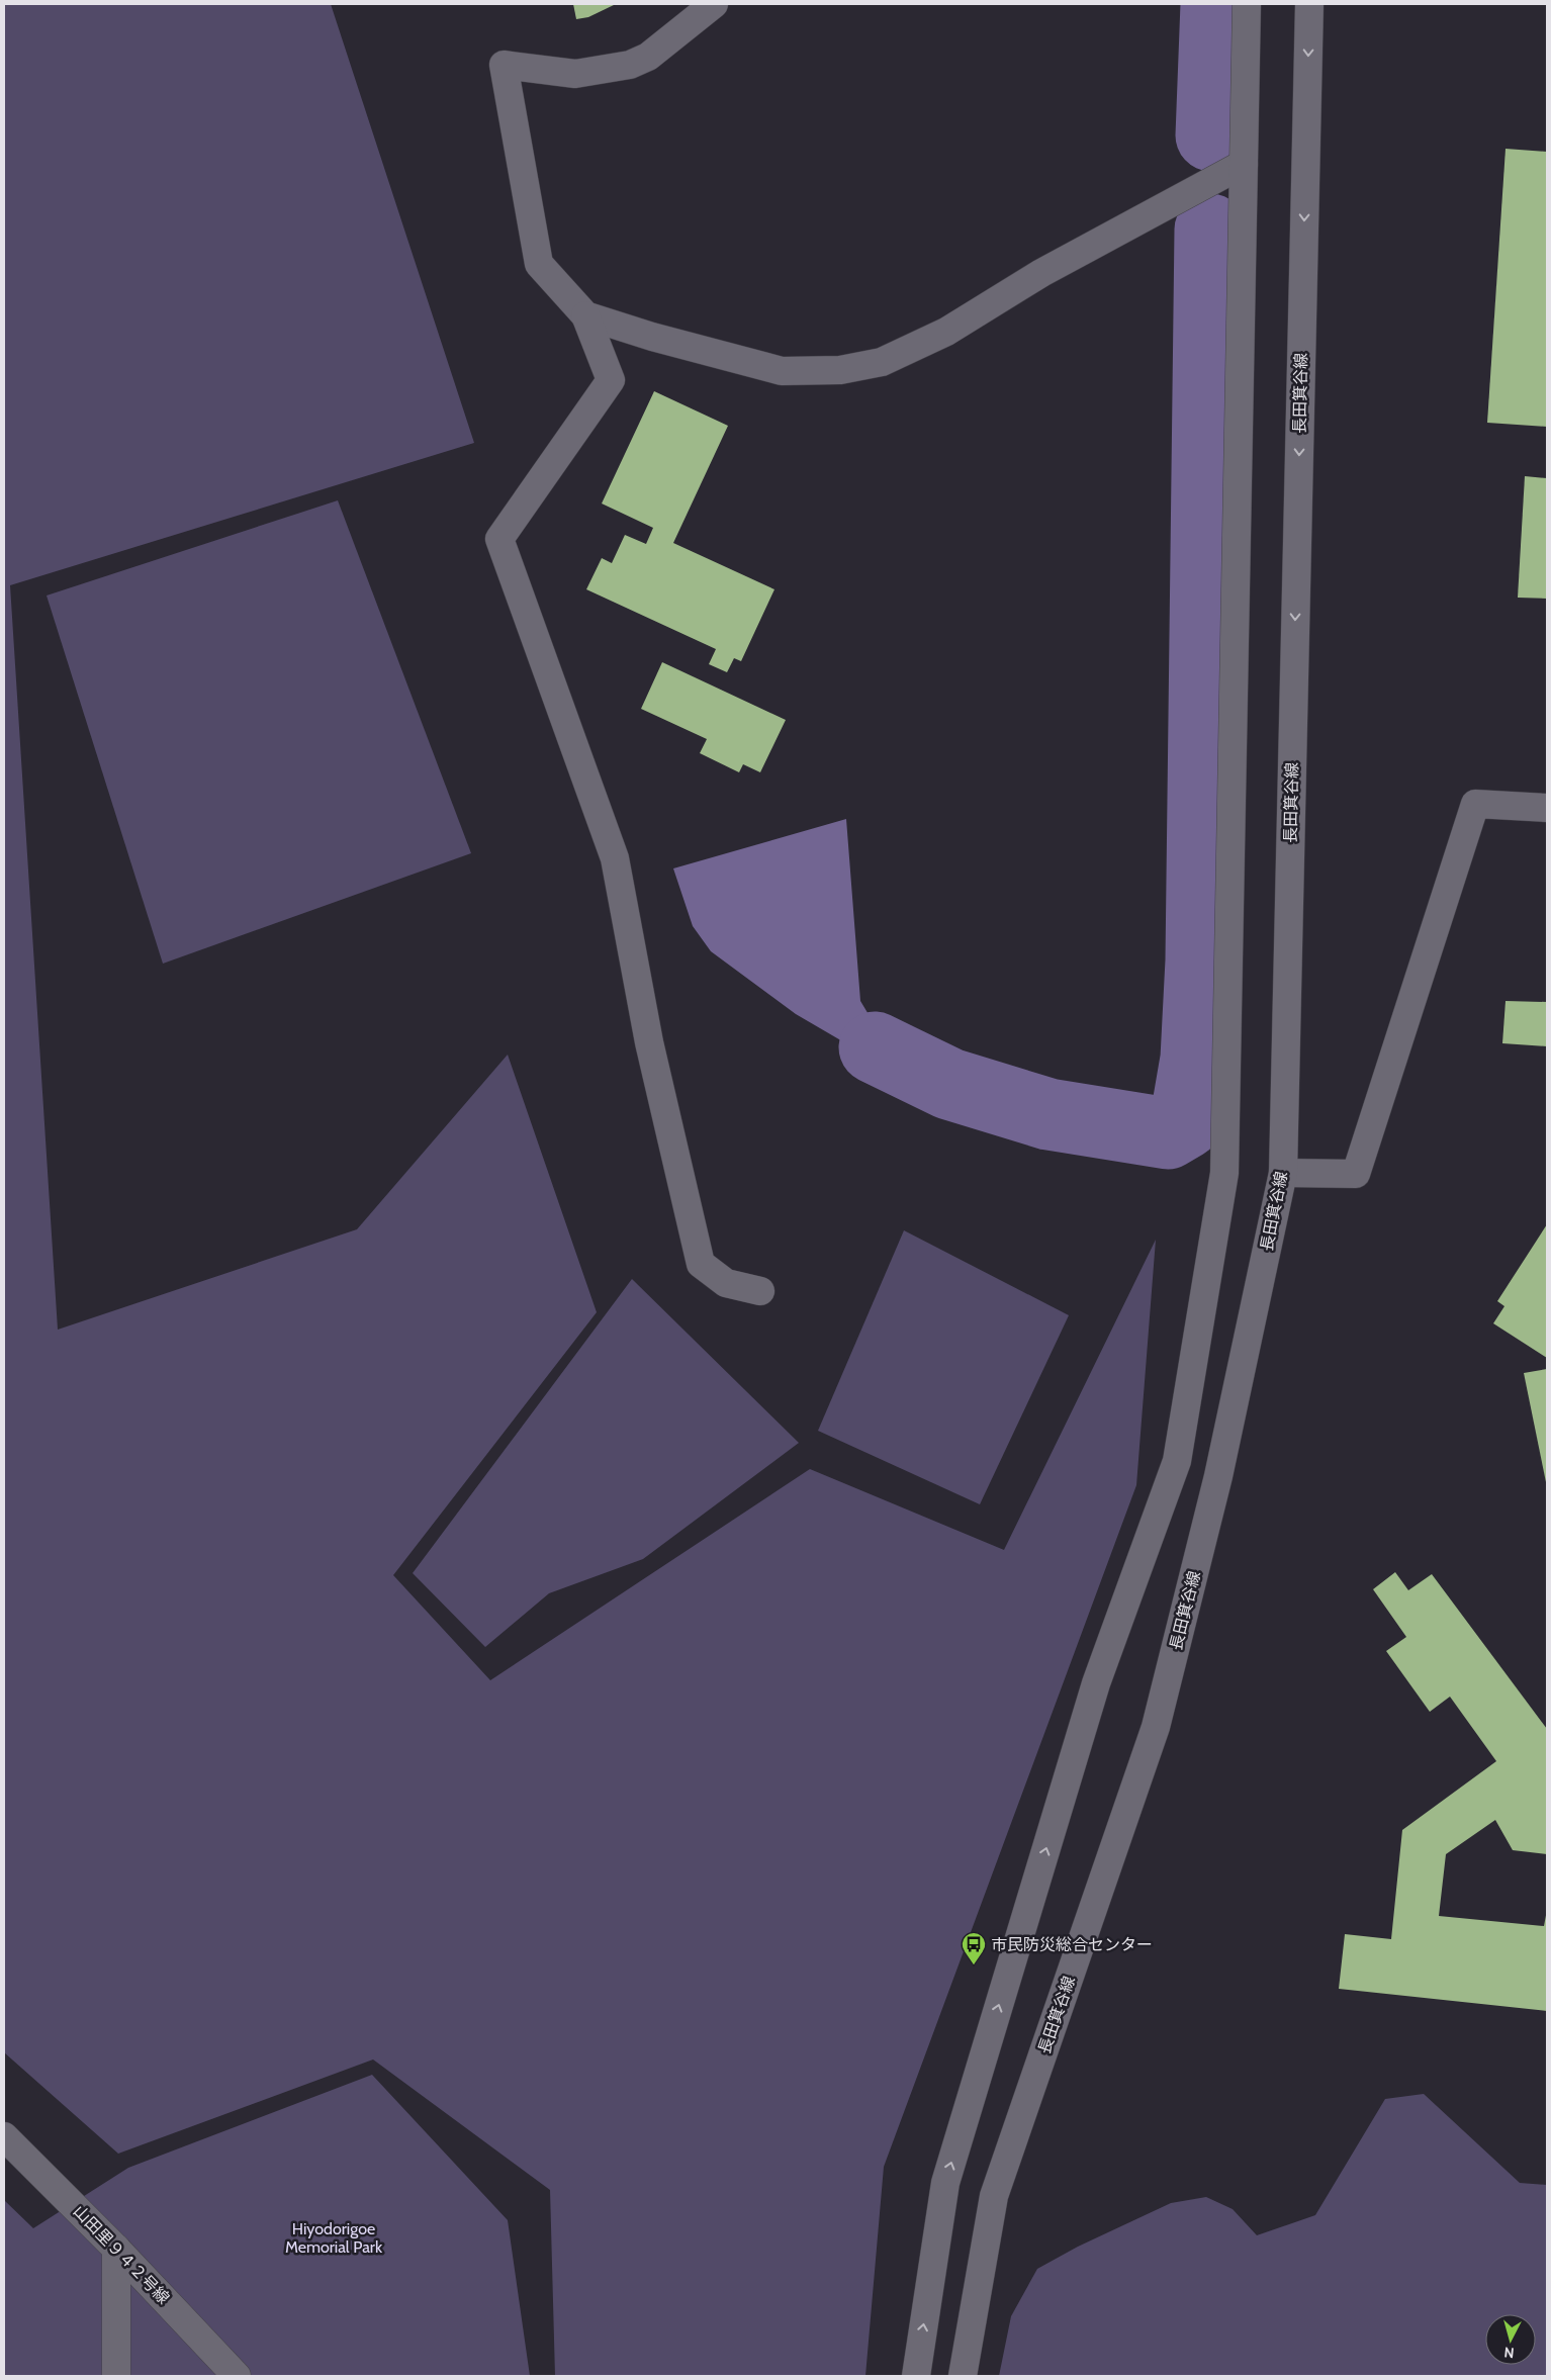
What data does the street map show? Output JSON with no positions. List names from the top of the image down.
{
  "streets": {
    "street": ["長田箕谷線", "山田里９４２号線"]
  },
  "parks": ["Hiyodorigoe Memorial Park"],
  "places": {
    "bus stop": ["市民防災総合センター"]
  },
  "north": "bottom"
}
